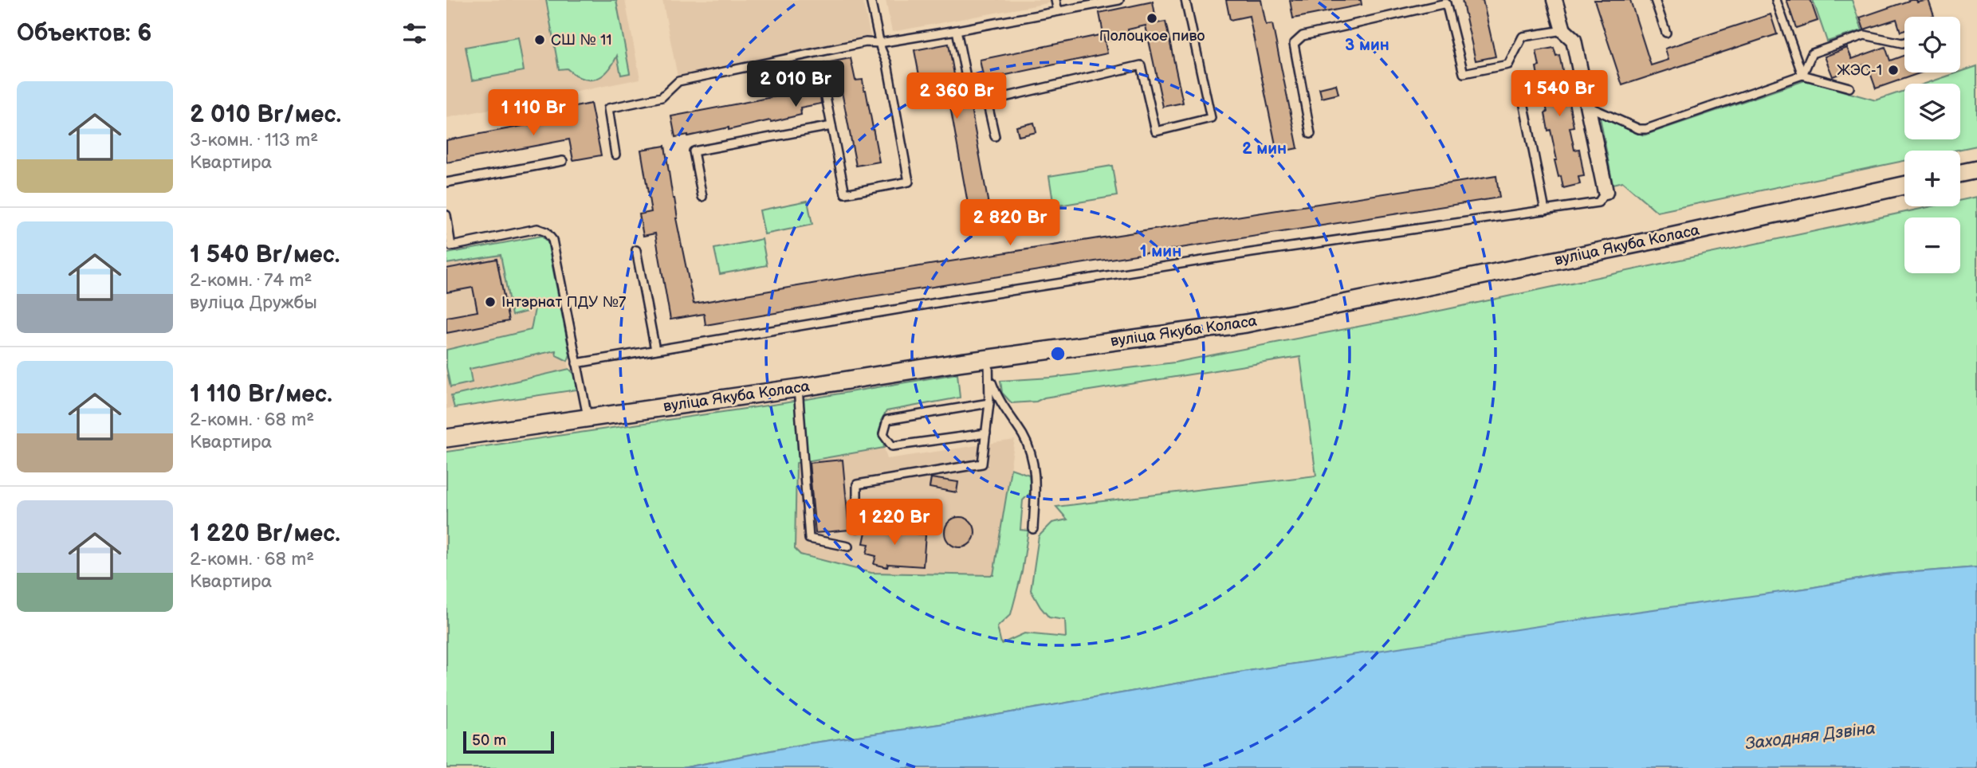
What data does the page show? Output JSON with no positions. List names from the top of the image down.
{
  "streets": {
    "street": ["вуліца Якуба Коласа"]
  },
  "water": ["Заходняя Дзвіна"],
  "places": [
    "Полоцкое пиво",
    "СШ № 11",
    "ЖЭС-1",
    "Інтэрнат ПДУ №7"
  ],
  "scale_bar": "50 m",
  "page": {
    "heading": "Объектов: 6",
    "map_buttons": ["+", "−"],
    "price": [
      "2 010 Br",
      "1 540 Br",
      "2 360 Br",
      "1 110 Br",
      "2 820 Br",
      "1 220 Br"
    ],
    "list": [
      {
        "name": "2 010 Br/мес.",
        "note": "3-комн. · 113 m² · Квартира"
      },
      {
        "name": "1 540 Br/мес.",
        "note": "2-комн. · 74 m² · вуліца Дружбы"
      },
      {
        "name": "1 110 Br/мес.",
        "note": "2-комн. · 68 m² · Квартира"
      },
      {
        "name": "1 220 Br/мес.",
        "note": "2-комн. · 68 m² · Квартира"
      }
    ],
    "scale": "50 m"
  },
  "rings": ["3 мин", "2 мин", "1 мин"]
}
